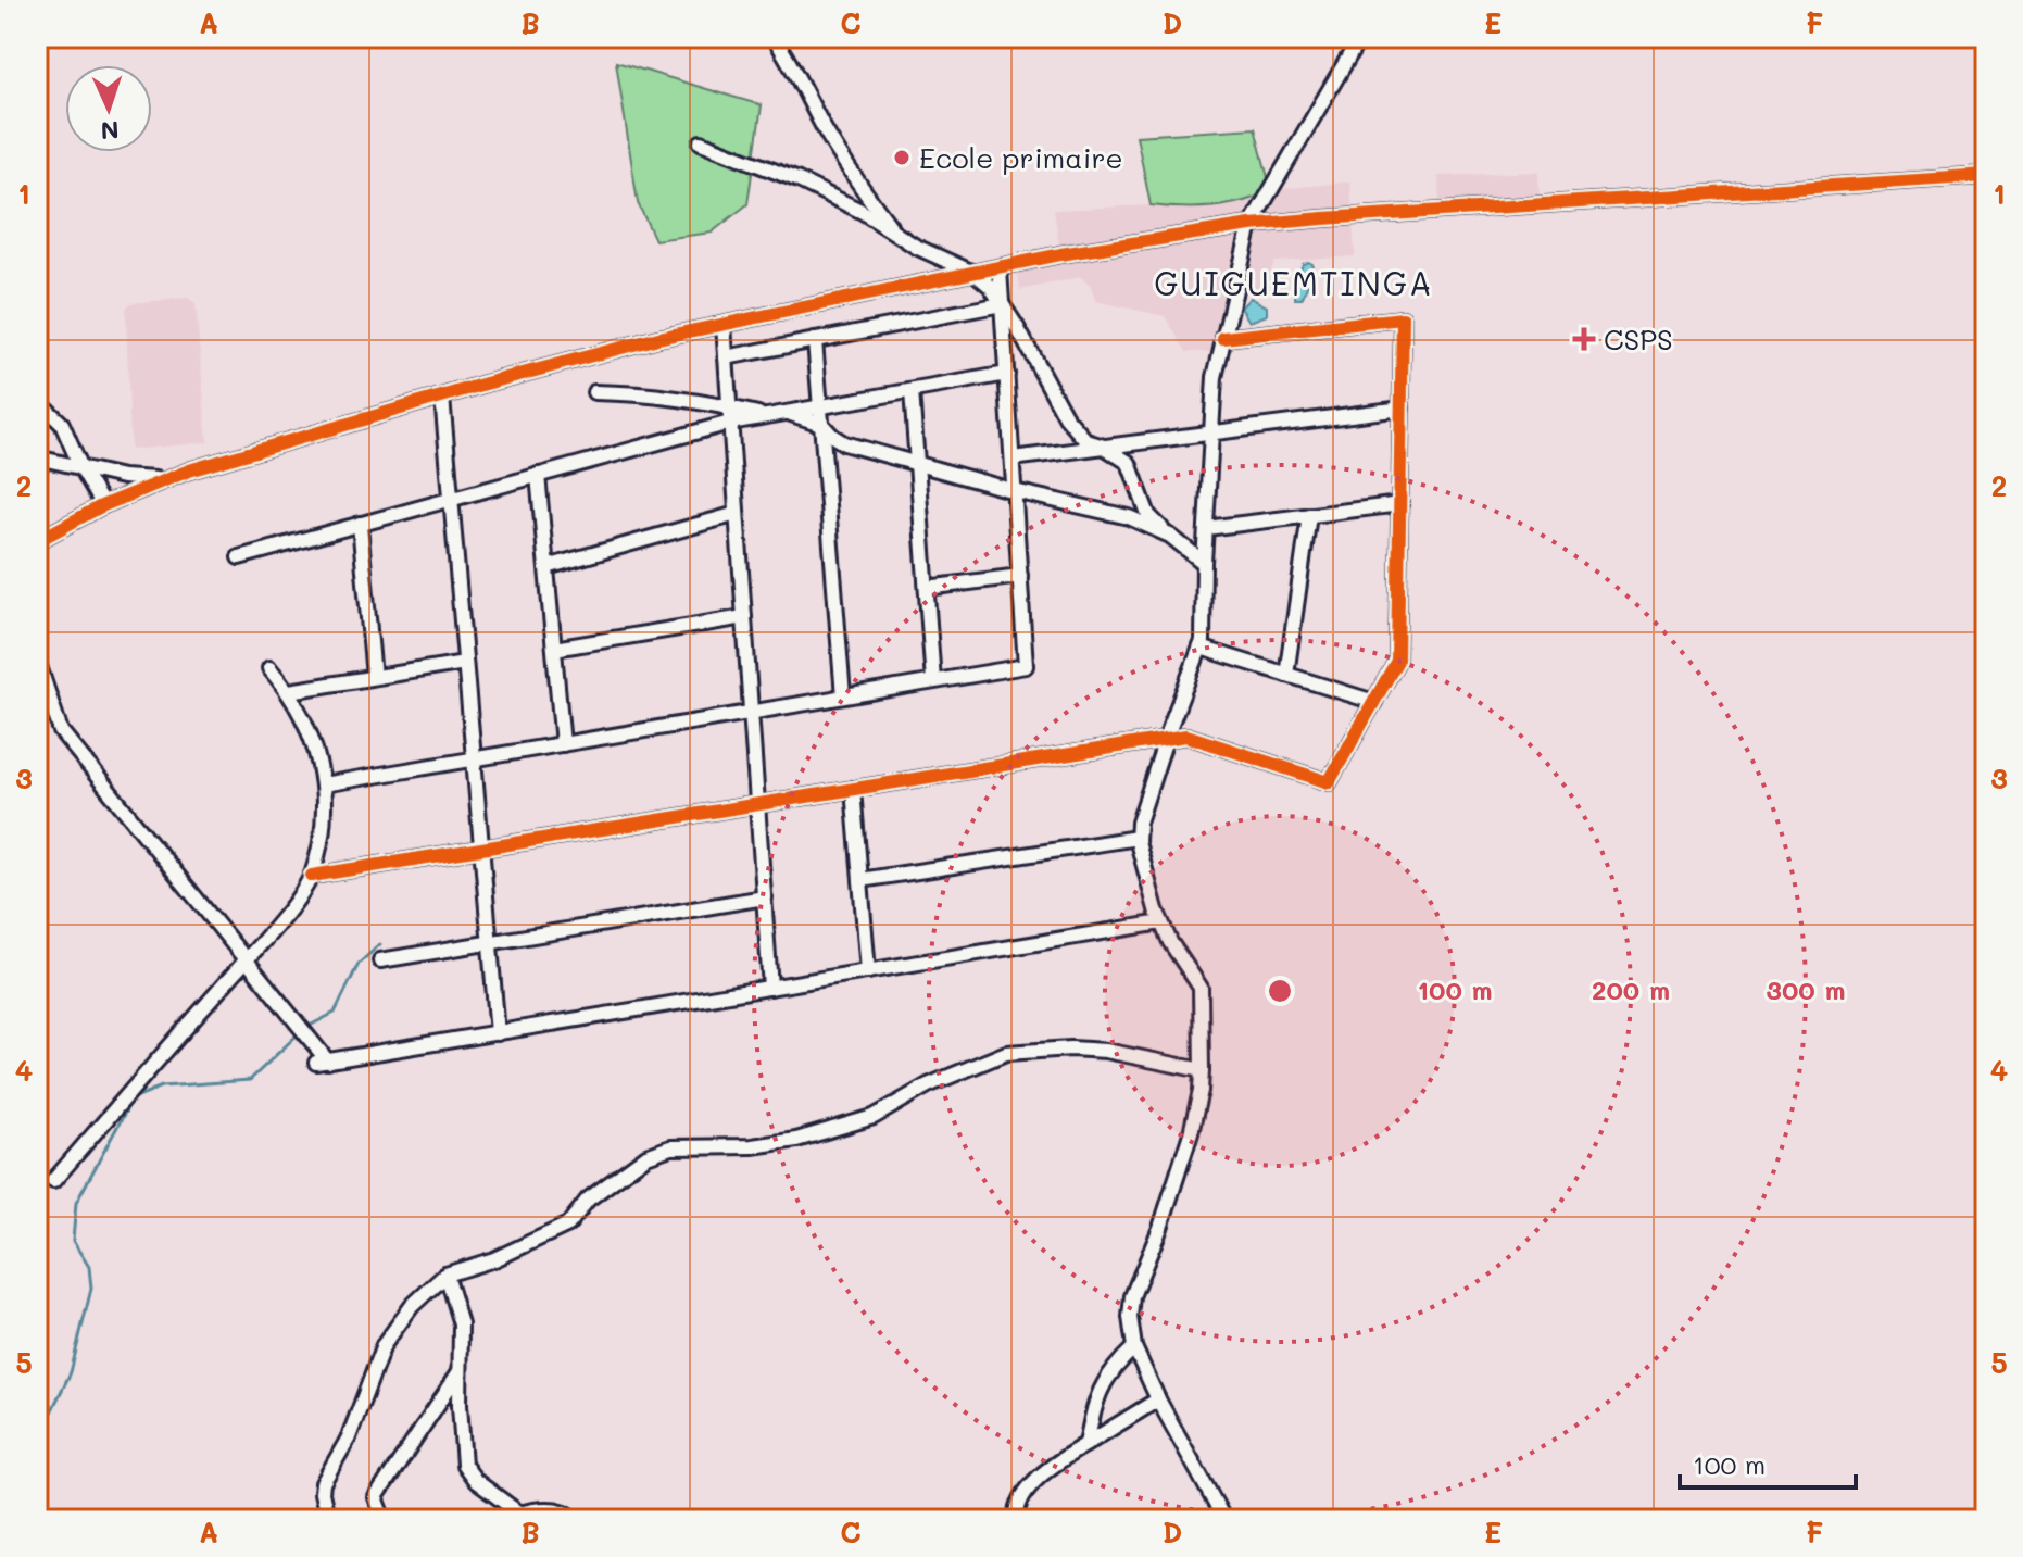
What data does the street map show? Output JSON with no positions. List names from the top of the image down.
{
  "districts": ["GUIGUEMTINGA"],
  "places": {
    "other": ["Ecole primaire"],
    "health": ["CSPS"]
  },
  "scale_bar": "100 m",
  "north": "bottom",
  "grid": {
    "columns": [
      "A",
      "B",
      "C",
      "D",
      "E",
      "F"
    ],
    "rows": [
      "1",
      "2",
      "3",
      "4",
      "5"
    ]
  },
  "rings": ["100 m", "200 m", "300 m"]
}
